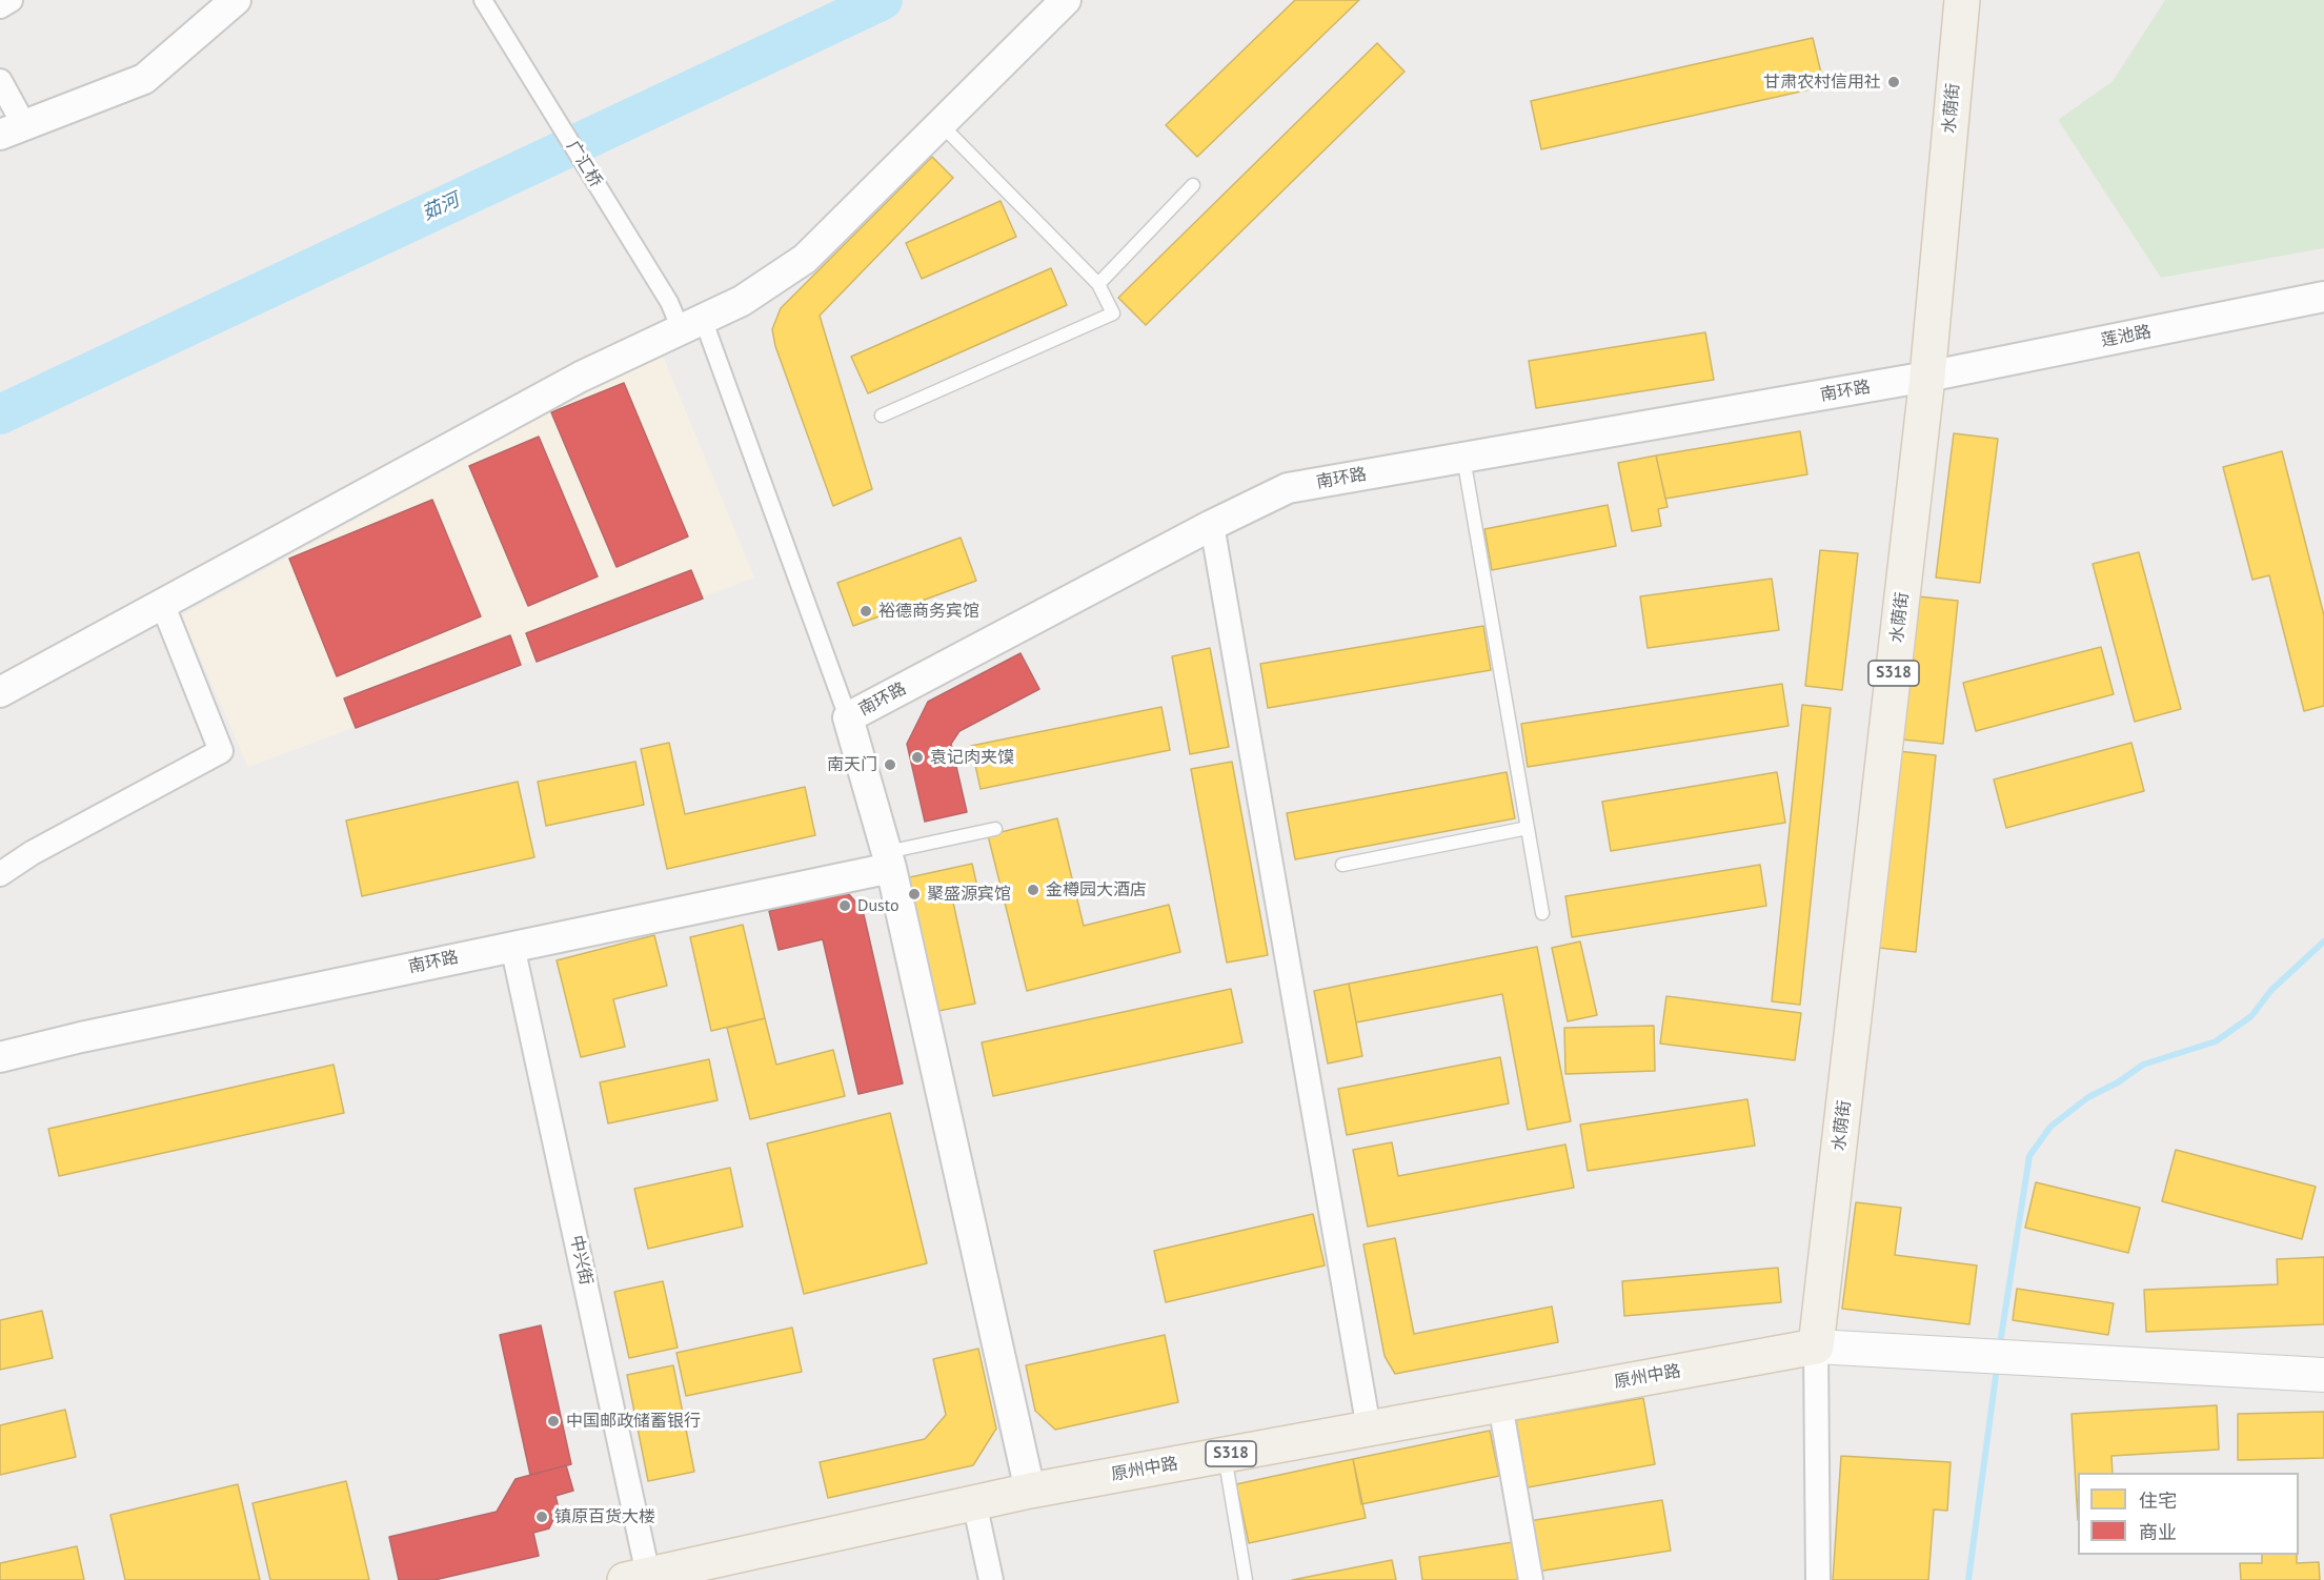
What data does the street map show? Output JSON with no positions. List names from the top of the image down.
{
  "streets": {
    "main road": ["水荫街", "S318", "原州中路"],
    "street": [
      "广汇桥",
      "莲池路",
      "南环路",
      "中兴街"
    ]
  },
  "crossings": [
    ["水荫街", "莲池路"],
    ["水荫街", "南环路"],
    ["水荫街", "原州中路"],
    ["广汇桥", "南环路"],
    ["莲池路", "南环路"],
    ["南环路", "中兴街"],
    ["中兴街", "原州中路"]
  ],
  "water": ["茹河"],
  "places": [
    "甘肃农村信用社",
    "裕德商务宾馆",
    "袁记肉夹馍",
    "南天门",
    "金樽园大酒店",
    "聚盛源宾馆",
    "Dusto",
    "中国邮政储蓄银行",
    "镇原百货大楼"
  ],
  "legend": ["住宅", "商业"]
}
